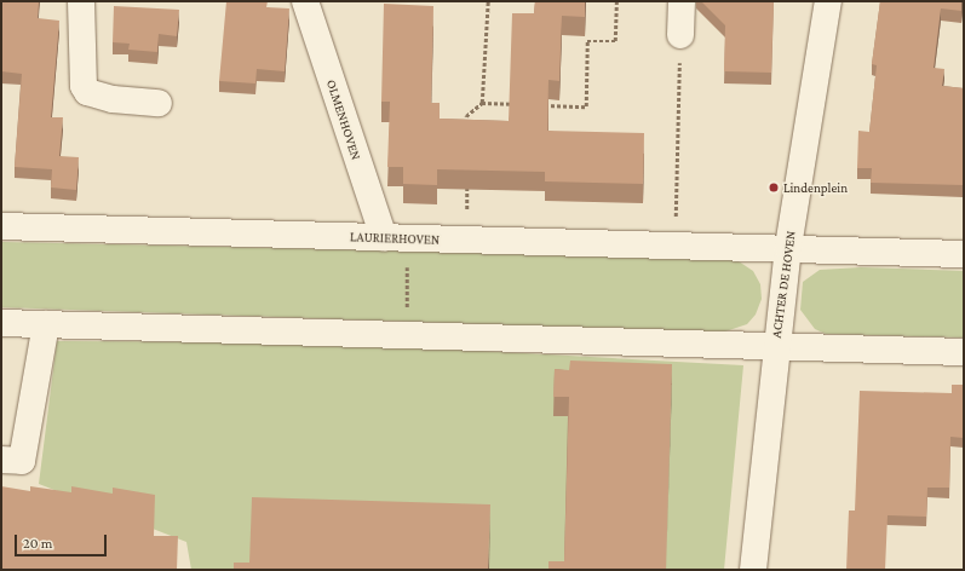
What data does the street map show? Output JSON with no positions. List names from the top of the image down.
{
  "streets": {
    "street": ["OLMENHOVEN", "LAURIERHOVEN", "ACHTER DE HOVEN"]
  },
  "crossings": [
    ["OLMENHOVEN", "LAURIERHOVEN"],
    ["LAURIERHOVEN", "ACHTER DE HOVEN"]
  ],
  "places": ["Lindenplein"],
  "scale_bar": "20 m"
}
